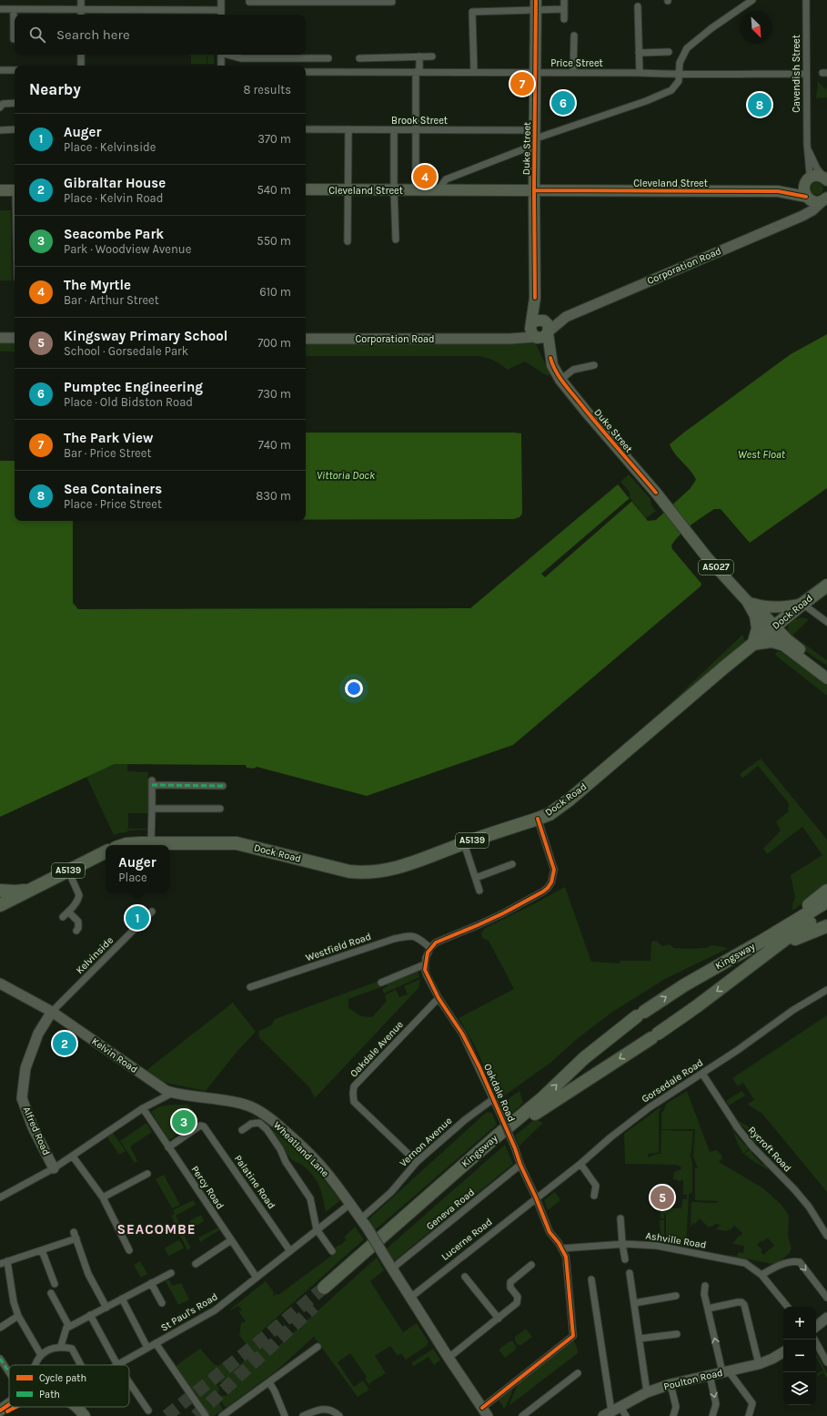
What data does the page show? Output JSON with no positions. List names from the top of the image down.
{
  "streets": {
    "highway": ["Dock Road", "A5139", "Kingsway"],
    "main road": [
      "Duke Street",
      "Cleveland Street",
      "Corporation Road",
      "A5027",
      "Kelvin Road",
      "Alfred Road",
      "Wheatland Lane",
      "Poulton Road"
    ],
    "street": [
      "Price Street",
      "Cavendish Street",
      "Brook Street",
      "Westfield Road",
      "Kelvinside",
      "Oakdale Avenue",
      "Gorsedale Road",
      "Oakdale Road",
      "Vernon Avenue",
      "Rycroft Road",
      "Palatine Road",
      "Percy Road",
      "Geneva Road",
      "Lucerne Road",
      "Ashville Road",
      "St Paul's Road"
    ]
  },
  "crossings": [
    ["Price Street", "Cavendish Street"],
    ["Price Street", "Duke Street"],
    ["Cavendish Street", "Cleveland Street"],
    ["Brook Street", "Duke Street"],
    ["Duke Street", "Cleveland Street"],
    ["Duke Street", "Corporation Road"],
    ["Duke Street", "A5027"],
    ["Duke Street", "Dock Road"],
    ["Cleveland Street", "Corporation Road"],
    ["A5027", "Dock Road"],
    ["Kelvinside", "Kelvin Road"],
    ["Kelvinside", "Alfred Road"],
    ["Oakdale Avenue", "Oakdale Road"],
    ["Oakdale Avenue", "Vernon Avenue"],
    ["Kelvin Road", "Alfred Road"],
    ["Kelvin Road", "Wheatland Lane"],
    ["Gorsedale Road", "Oakdale Road"],
    ["Gorsedale Road", "Rycroft Road"],
    ["Gorsedale Road", "Lucerne Road"],
    ["Oakdale Road", "Vernon Avenue"],
    ["Oakdale Road", "Wheatland Lane"],
    ["Oakdale Road", "Geneva Road"],
    ["Oakdale Road", "Lucerne Road"],
    ["Oakdale Road", "Ashville Road"],
    ["Vernon Avenue", "Wheatland Lane"],
    ["Wheatland Lane", "Geneva Road"],
    ["Wheatland Lane", "Lucerne Road"],
    ["Wheatland Lane", "St Paul's Road"],
    ["Palatine Road", "Percy Road"],
    ["Palatine Road", "St Paul's Road"],
    ["Percy Road", "St Paul's Road"]
  ],
  "districts": ["SEACOMBE"],
  "water": ["West Float", "Vittoria Dock"],
  "legend": ["Cycle path", "Path"],
  "north": "bottom right",
  "page": {
    "search": "Search here",
    "heading": ["Nearby", "8 results"],
    "pins": [
      "7",
      "6",
      "8",
      "4",
      "1",
      "2",
      "3",
      "5"
    ],
    "list": [
      {
        "mark": "1",
        "name": "Auger",
        "note": "Place · Kelvinside",
        "value": "370 m"
      },
      {
        "mark": "2",
        "name": "Gibraltar House",
        "note": "Place · Kelvin Road",
        "value": "540 m"
      },
      {
        "mark": "3",
        "name": "Seacombe Park",
        "note": "Park · Woodview Avenue",
        "value": "550 m"
      },
      {
        "mark": "4",
        "name": "The Myrtle",
        "note": "Bar · Arthur Street",
        "value": "610 m"
      },
      {
        "mark": "5",
        "name": "Kingsway Primary School",
        "note": "School · Gorsedale Park",
        "value": "700 m"
      },
      {
        "mark": "6",
        "name": "Pumptec Engineering",
        "note": "Place · Old Bidston Road",
        "value": "730 m"
      },
      {
        "mark": "7",
        "name": "The Park View",
        "note": "Bar · Price Street",
        "value": "740 m"
      },
      {
        "mark": "8",
        "name": "Sea Containers",
        "note": "Place · Price Street",
        "value": "830 m"
      }
    ],
    "popup": ["Auger", "Place"],
    "map_buttons": ["+", "−"]
  }
}
